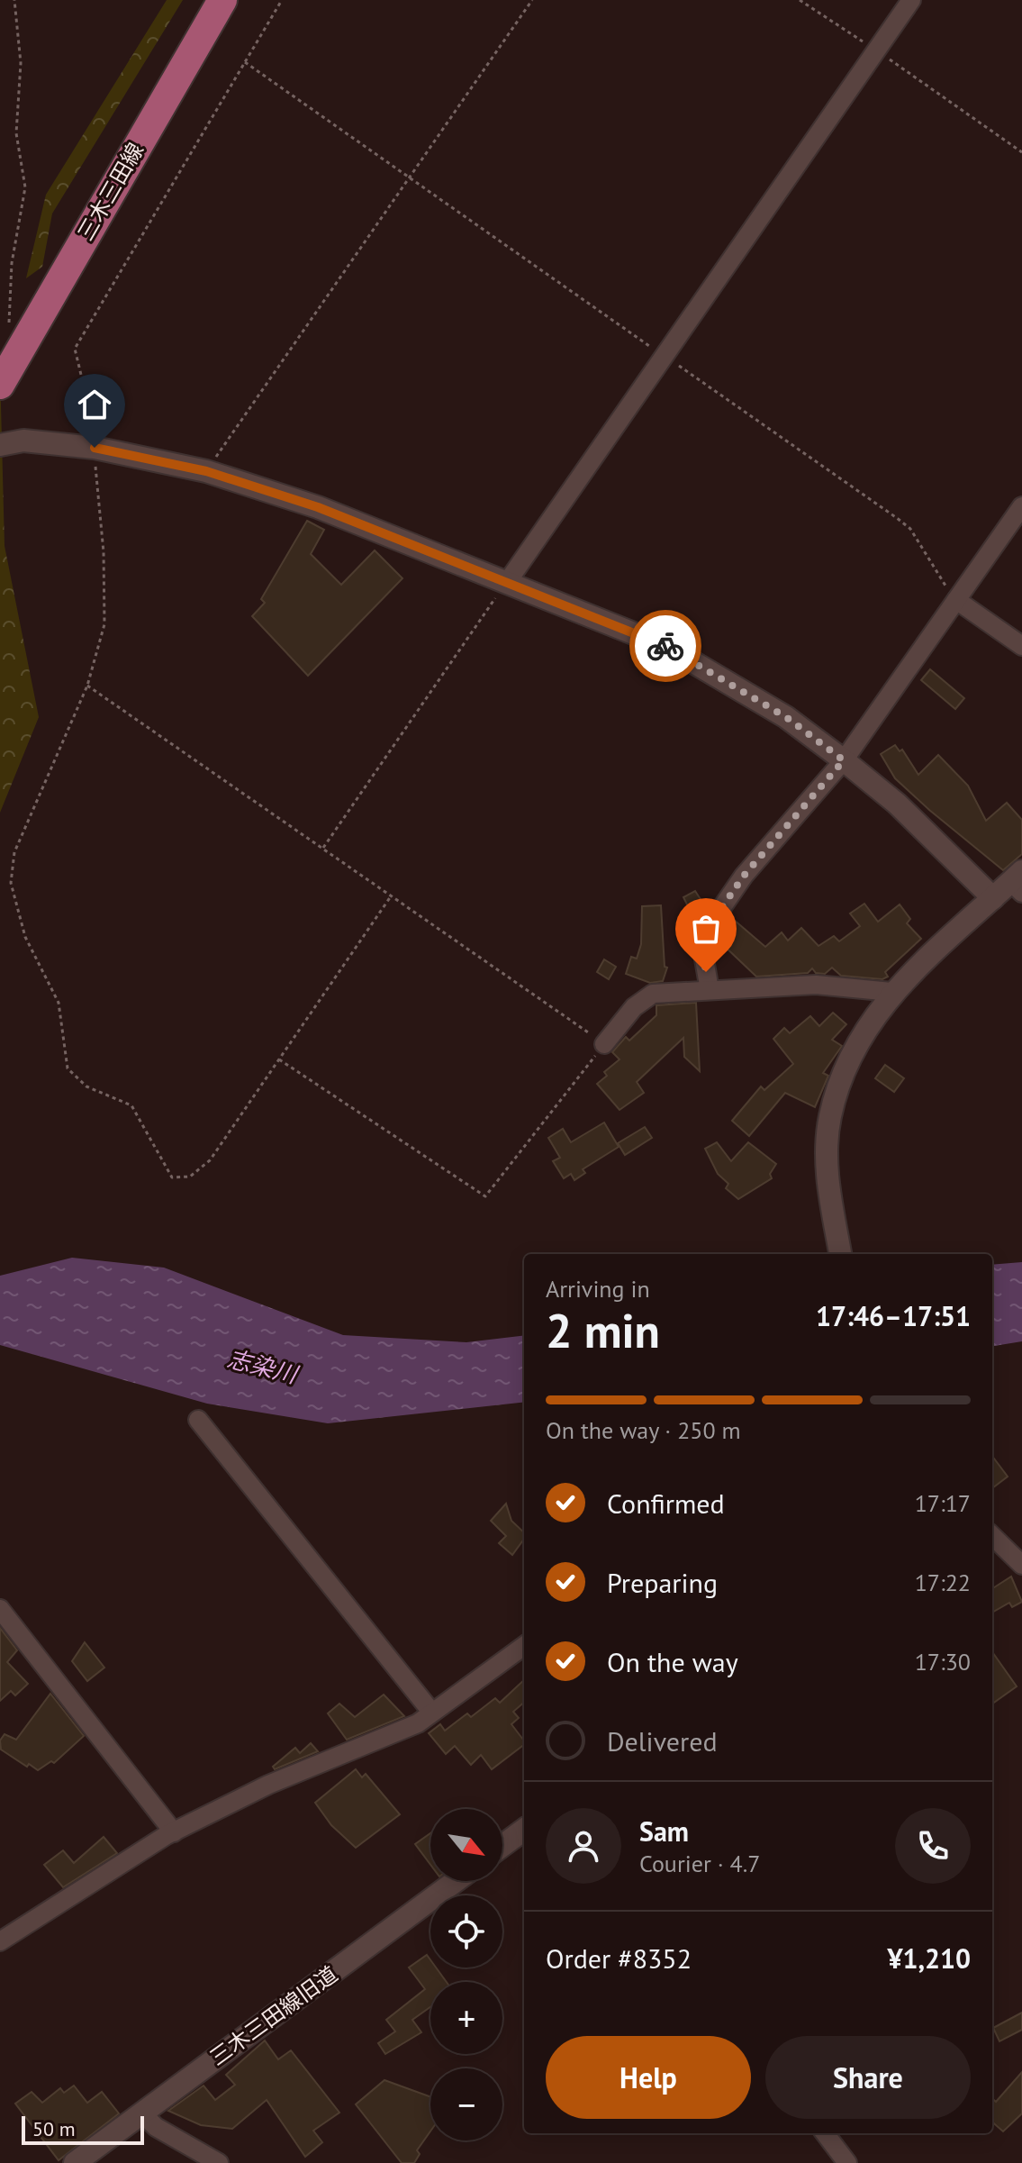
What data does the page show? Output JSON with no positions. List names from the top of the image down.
{
  "streets": {
    "main road": ["三木三田線"],
    "street": ["三木三田線旧道"]
  },
  "water": ["志染川"],
  "scale_bar": "50 m",
  "north": "bottom right",
  "page": {
    "heading": ["2 min", "Arriving in", "17:46–17:51"],
    "panel": [
      "Sam",
      "Courier · 4.7",
      "Order #8352",
      "¥1,210"
    ],
    "bar": "On the way · 250 m",
    "list": [
      ["Confirmed", "17:17"],
      ["Preparing", "17:22"],
      ["On the way", "17:30"],
      "Delivered"
    ],
    "map_buttons": ["+", "−"],
    "buttons": ["Help", "Share"],
    "scale": "50 m"
  }
}
